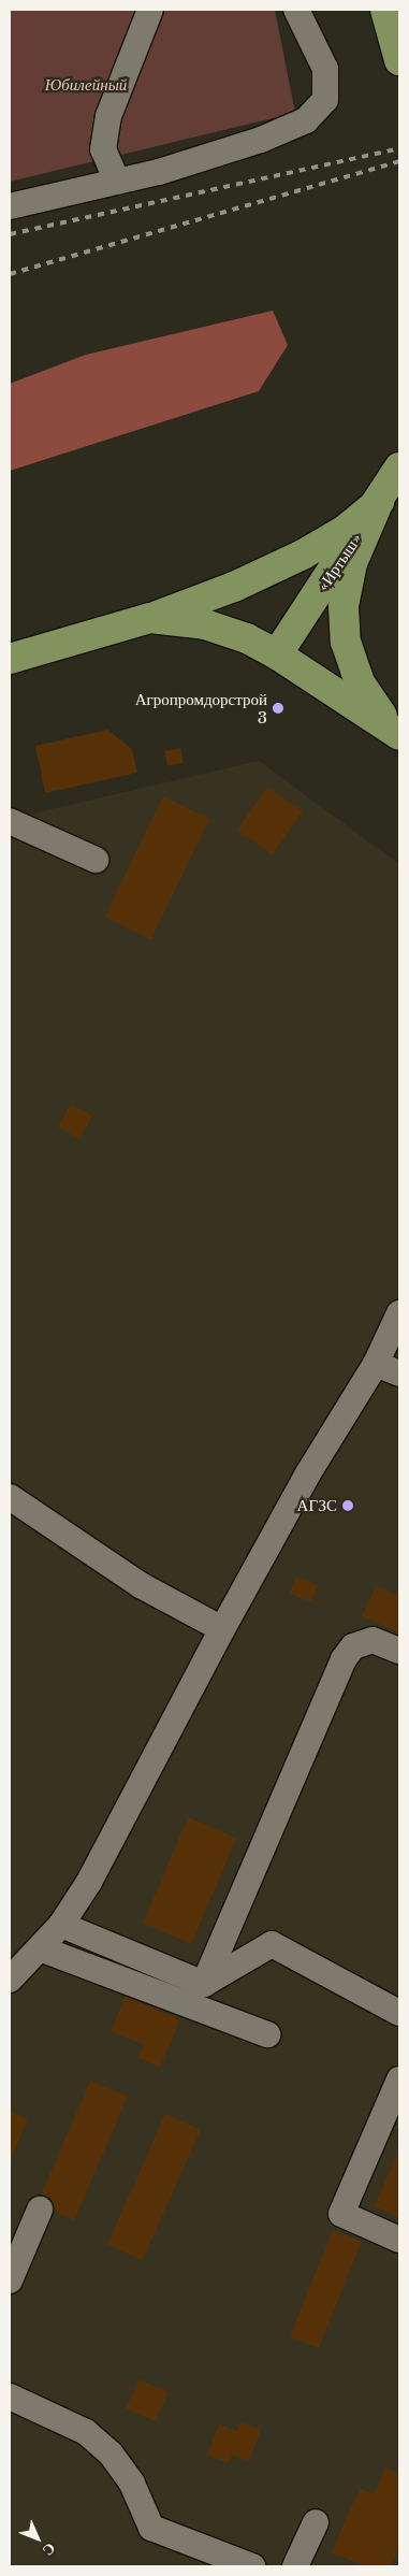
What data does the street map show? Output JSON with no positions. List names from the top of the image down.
{
  "streets": {
    "main road": ["«Иртыш»"]
  },
  "parks": ["Юбилейный"],
  "places": ["Агропромдорстрой 3", "АГЗС"],
  "north": "bottom right"
}
